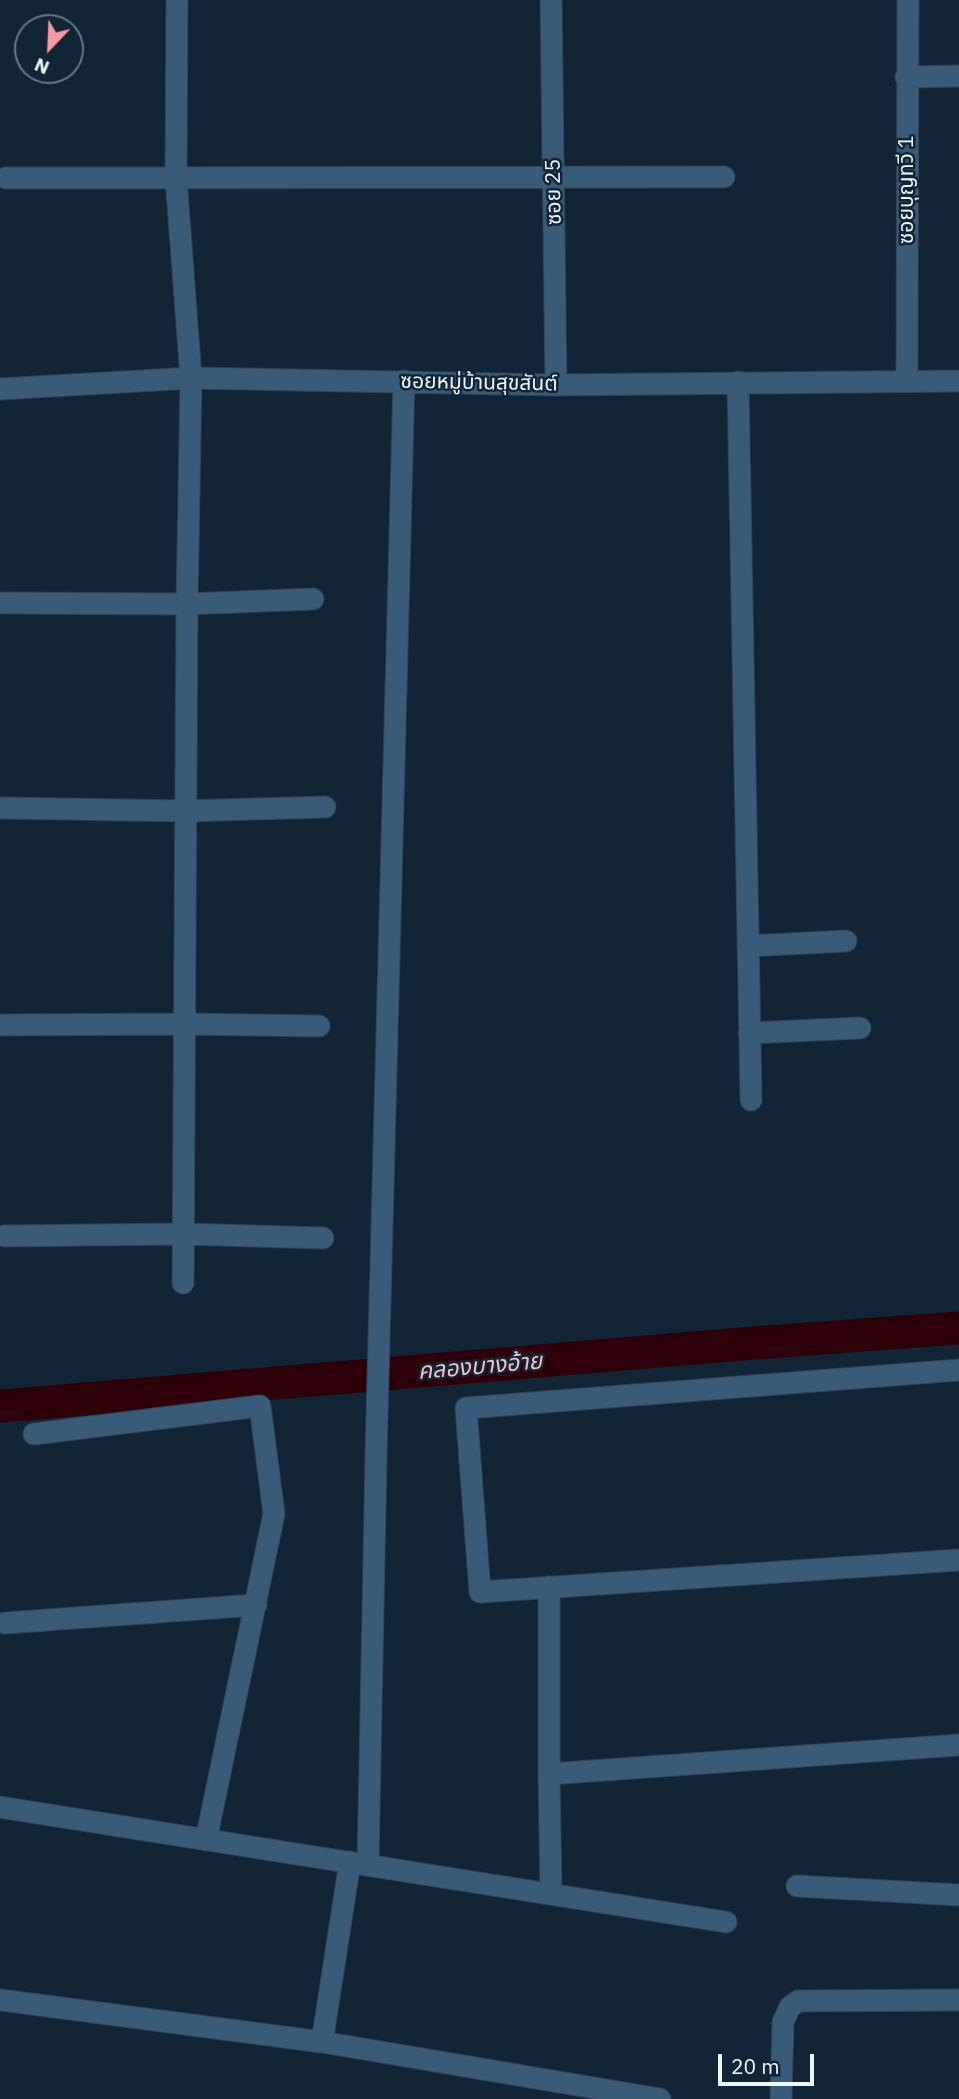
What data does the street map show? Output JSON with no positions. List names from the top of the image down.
{
  "streets": {
    "street": ["ซอยบุญทวี 1", "ซอย 25", "ซอยหมู่บ้านสุขสันต์"]
  },
  "crossings": [
    ["ซอยบุญทวี 1", "ซอยหมู่บ้านสุขสันต์"],
    ["ซอย 25", "ซอยหมู่บ้านสุขสันต์"]
  ],
  "water": ["คลองบางอ้าย"],
  "scale_bar": "20 m",
  "north": "bottom left"
}
